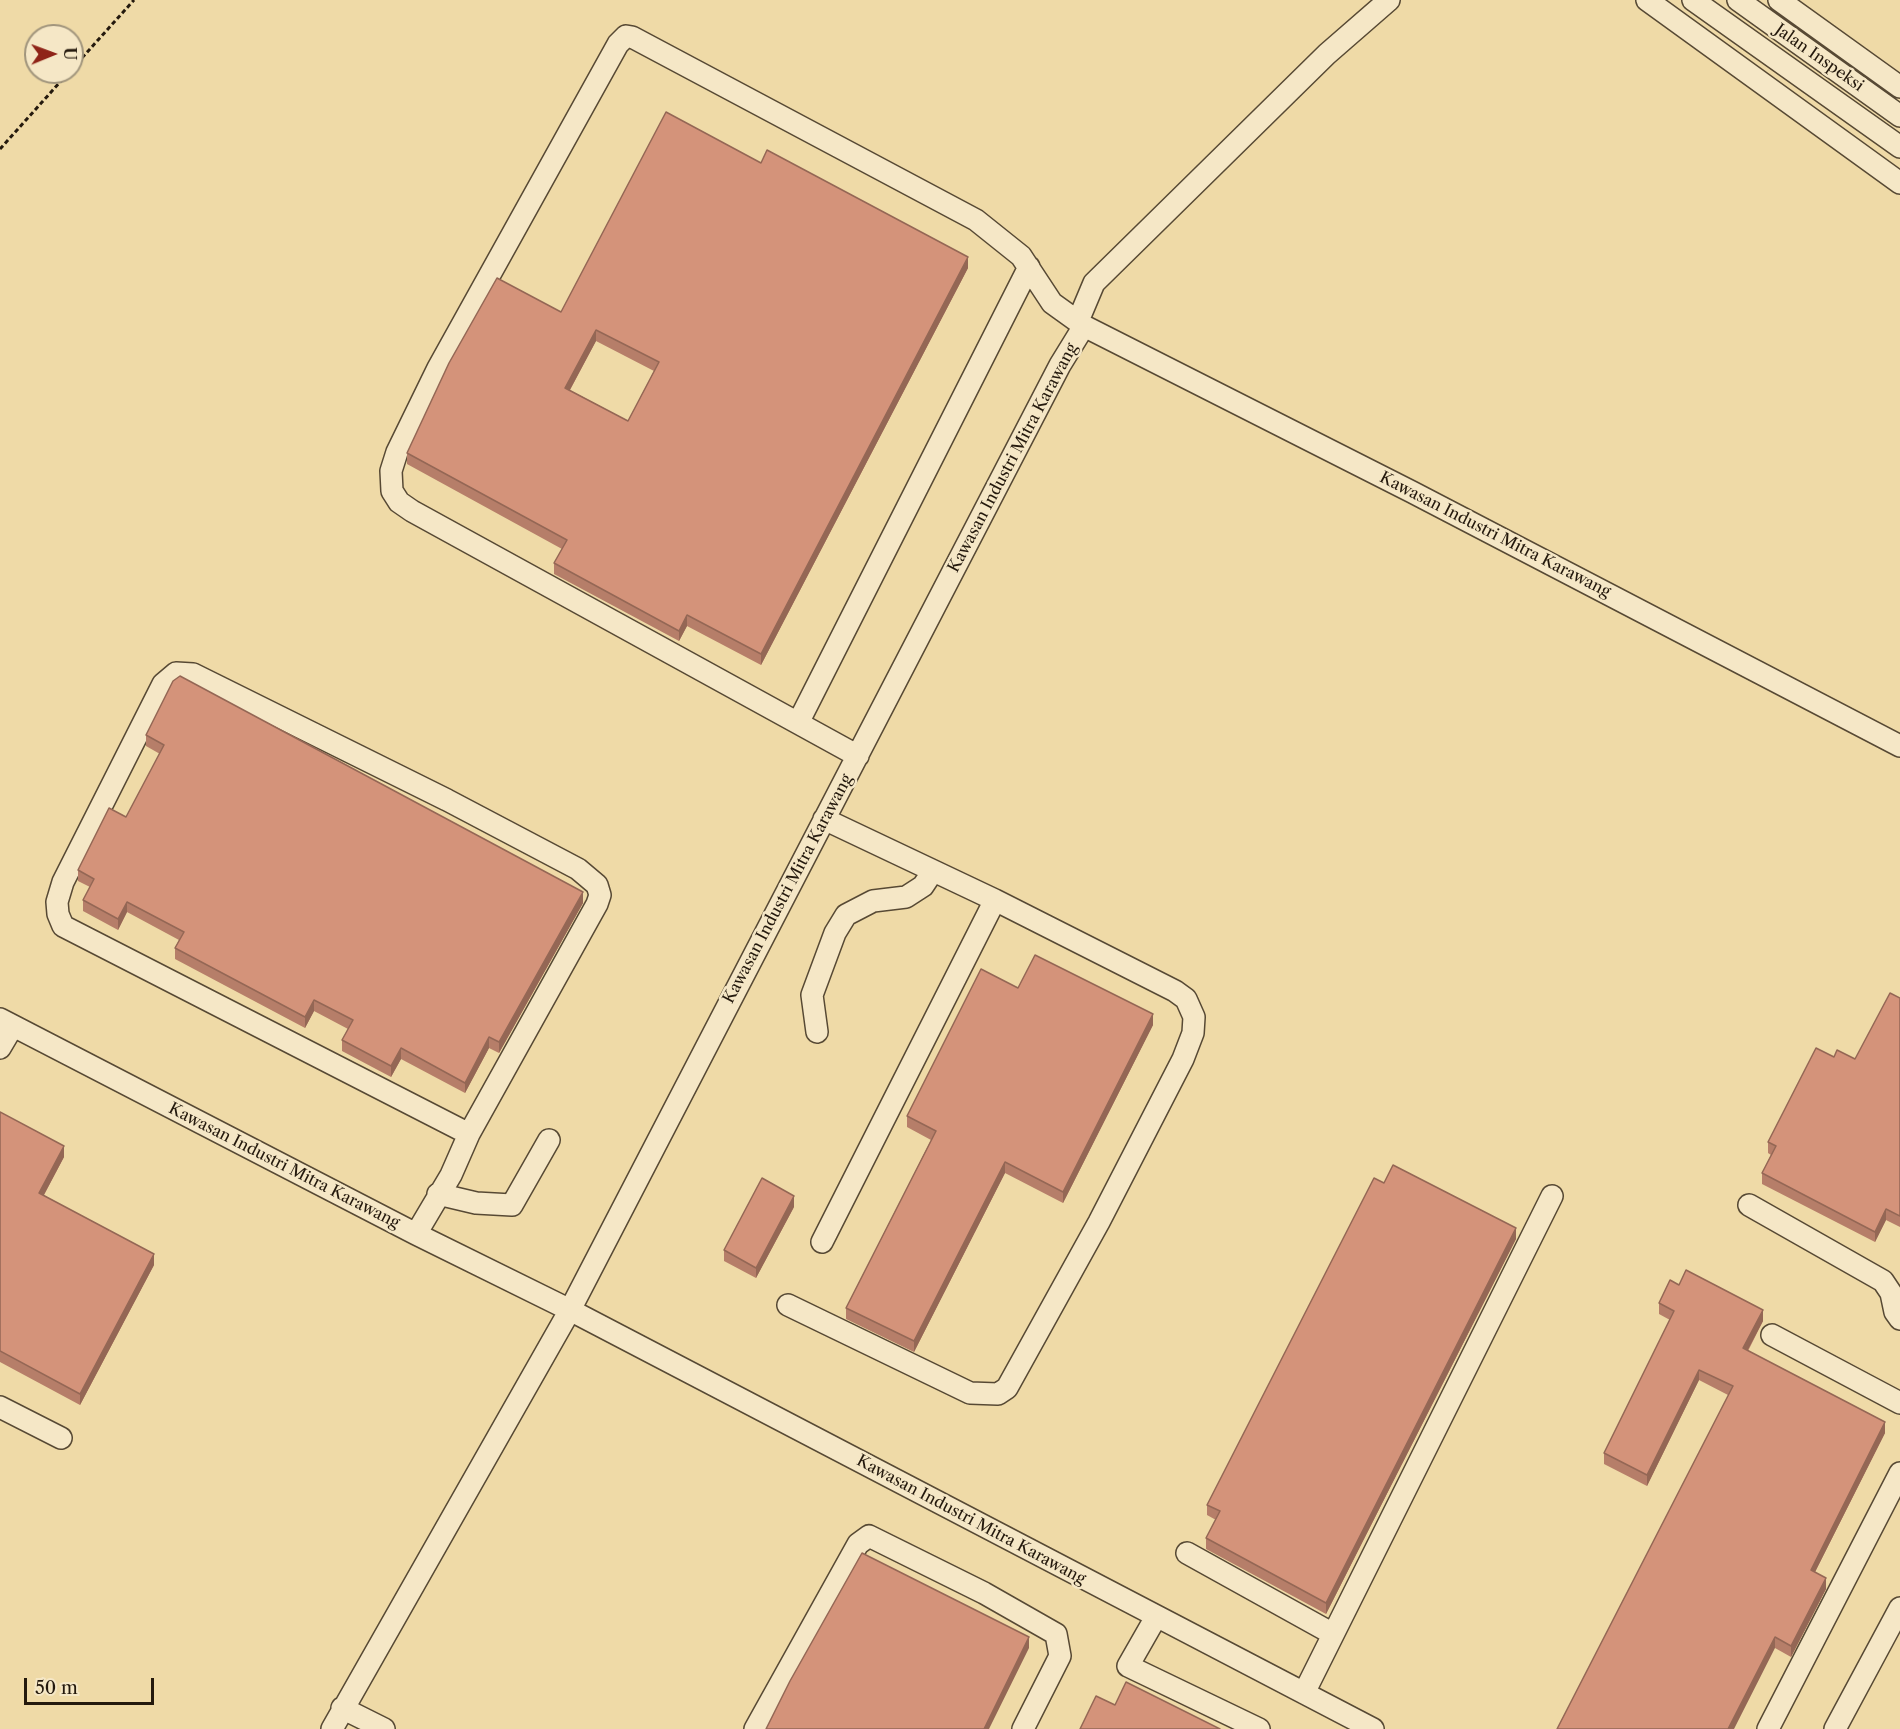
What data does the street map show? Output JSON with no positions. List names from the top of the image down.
{
  "streets": {
    "street": ["Jalan Inspeksi", "Kawasan Industri Mitra Karawang"]
  },
  "scale_bar": "50 m",
  "north": "right"
}
